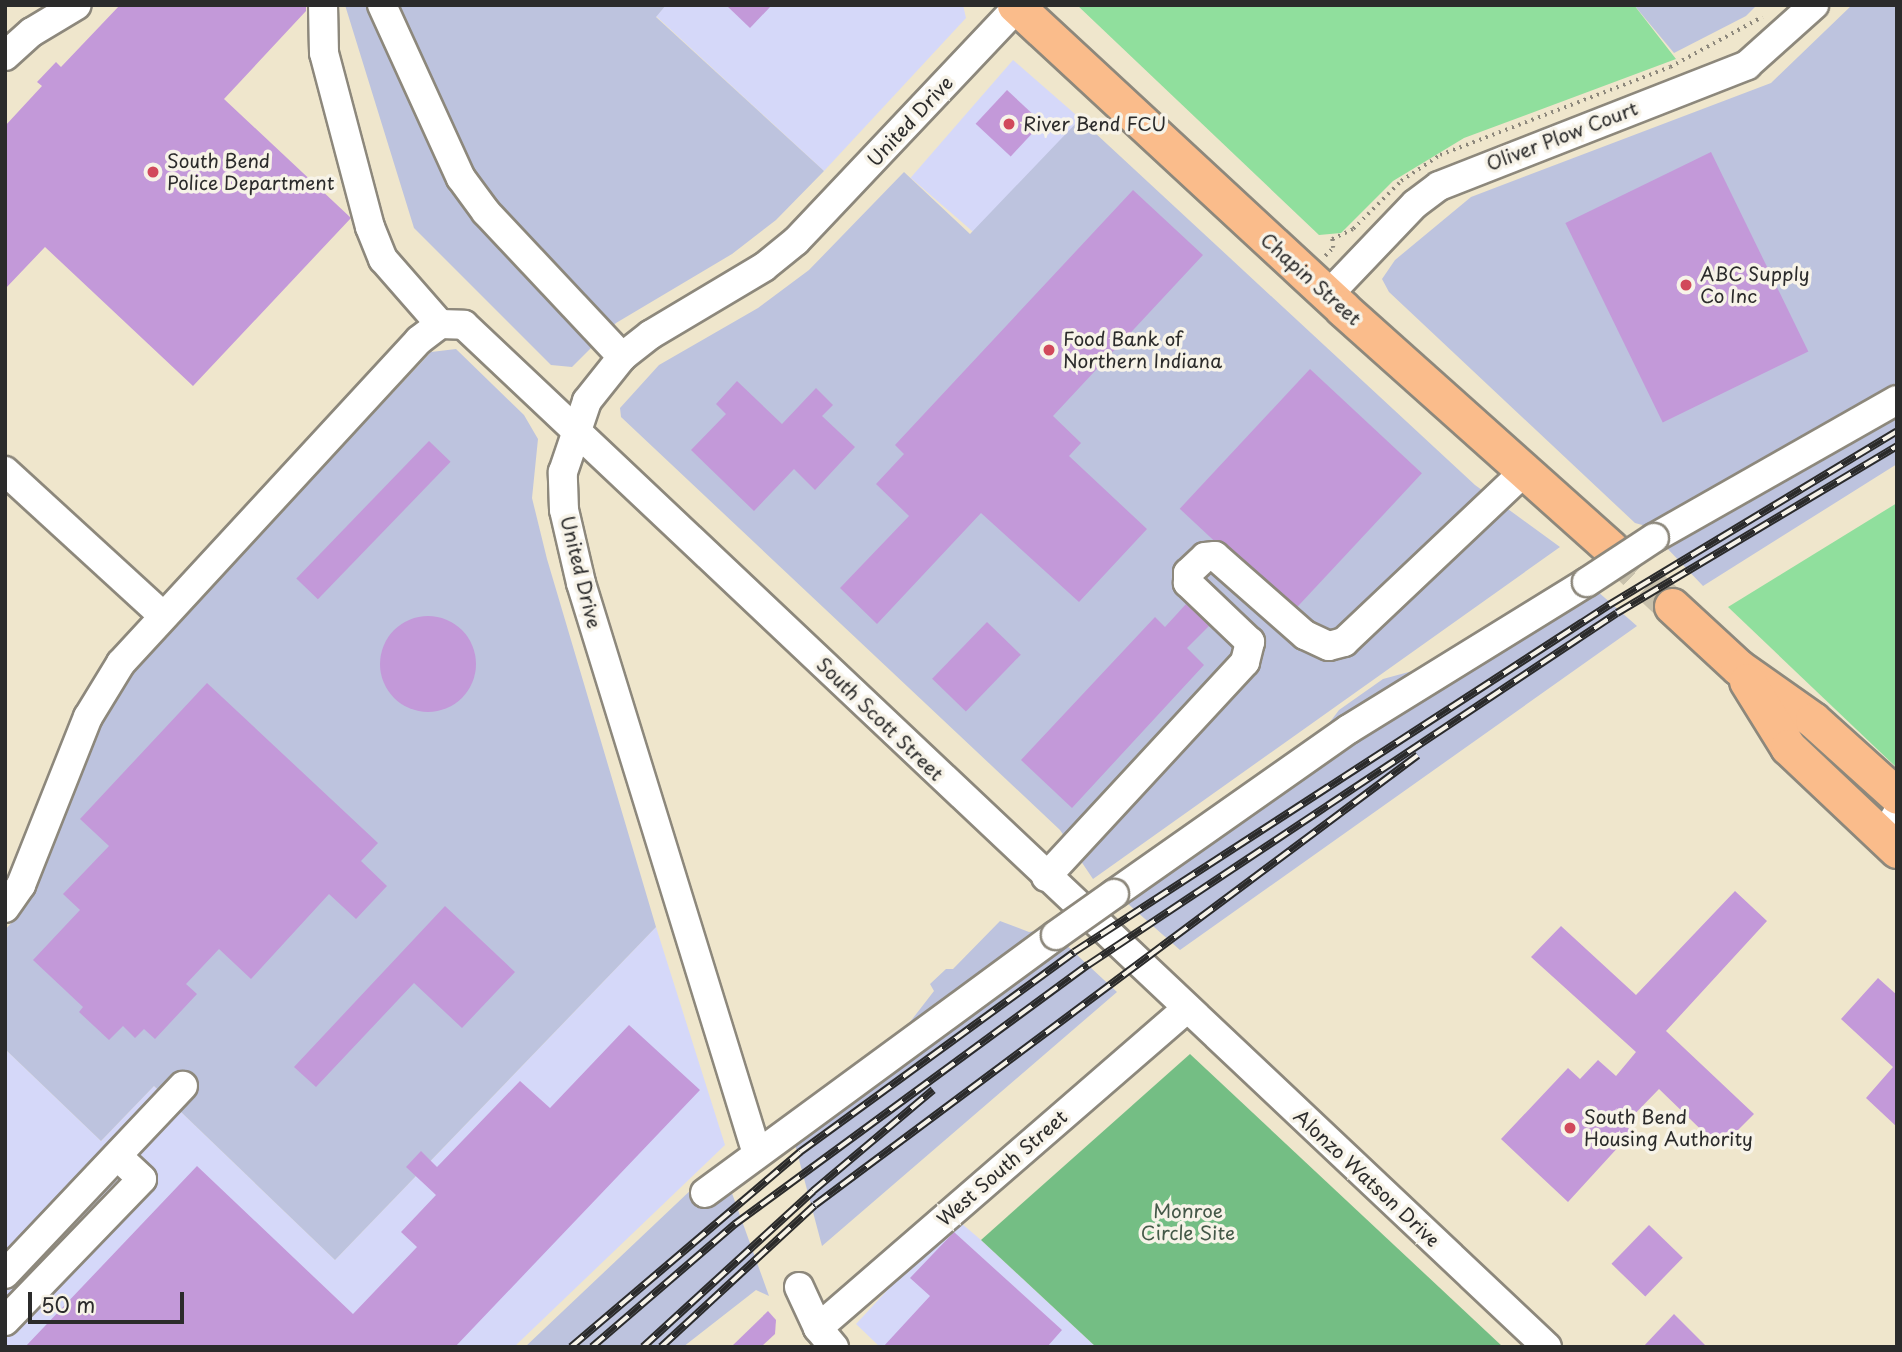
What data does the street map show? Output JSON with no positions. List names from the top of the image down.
{
  "streets": {
    "main road": ["Chapin Street"],
    "street": [
      "United Drive",
      "Oliver Plow Court",
      "South Scott Street",
      "West South Street",
      "Alonzo Watson Drive"
    ]
  },
  "crossings": [
    ["United Drive", "Chapin Street"],
    ["United Drive", "South Scott Street"],
    ["Oliver Plow Court", "Chapin Street"],
    ["South Scott Street", "West South Street"],
    ["South Scott Street", "Alonzo Watson Drive"],
    ["West South Street", "Alonzo Watson Drive"]
  ],
  "parks": ["Monroe Circle Site"],
  "places": [
    "River Bend FCU",
    "South Bend Police Department",
    "ABC Supply Co Inc",
    "Food Bank of Northern Indiana",
    "South Bend Housing Authority"
  ],
  "scale_bar": "50 m"
}
